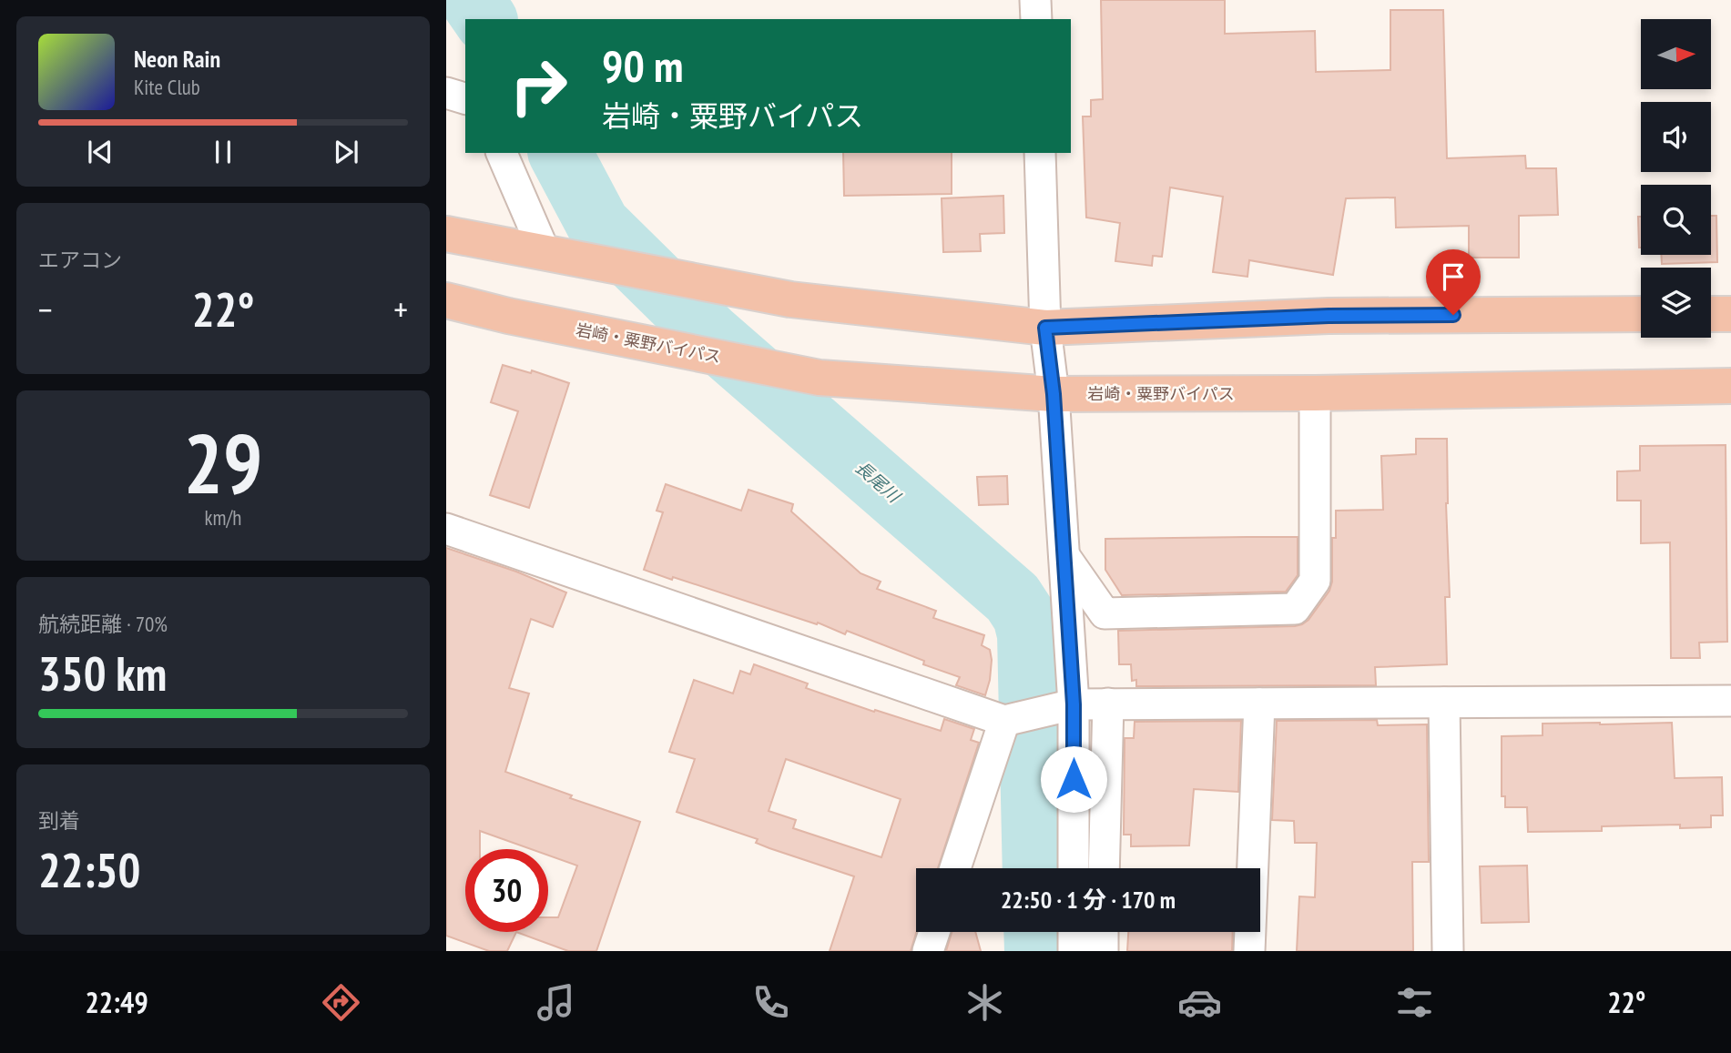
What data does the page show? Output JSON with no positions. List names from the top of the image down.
{
  "streets": {
    "highway": ["岩崎・粟野バイパス"]
  },
  "water": ["長尾川"],
  "north": "right",
  "page": {
    "turn": ["90 m", "岩崎・粟野バイパス"],
    "song": ["Neon Rain", "Kite Club"],
    "tile": [
      "エアコン",
      ["29", "km/h"],
      ["航続距離 · 70%", "350 km"],
      ["到着", "22:50"]
    ],
    "heat": ["−", "22°", "+"],
    "limit": "30",
    "trip": "22:50 · 1 分 · 170 m",
    "tabs": ["22:49", "22°"]
  }
}
